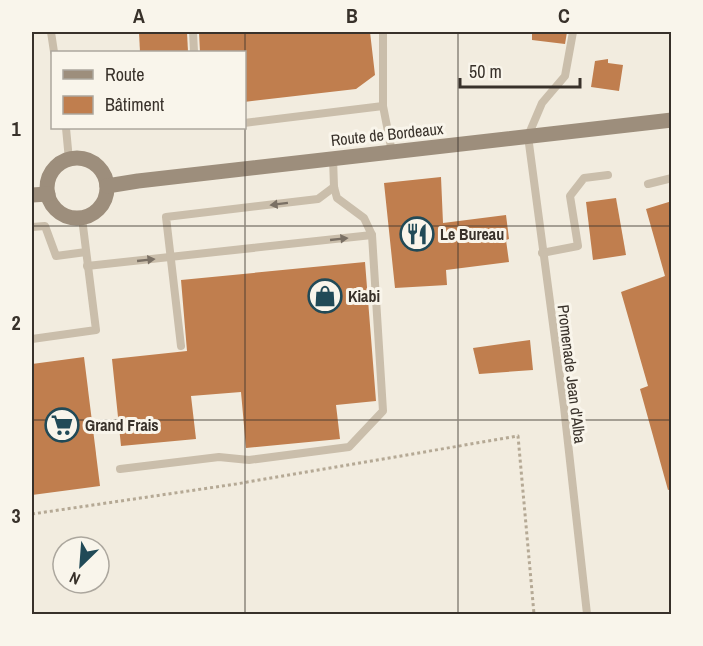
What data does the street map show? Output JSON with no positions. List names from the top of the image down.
{
  "streets": {
    "main road": ["Route de Bordeaux"],
    "lane": ["Promenade Jean d'Alba"]
  },
  "crossings": [
    ["Route de Bordeaux", "Promenade Jean d'Alba"]
  ],
  "places": {
    "restaurant": ["Le Bureau"],
    "shop": ["Kiabi"],
    "supermarket": ["Grand Frais"]
  },
  "legend": ["Route", "Bâtiment"],
  "scale_bar": "50 m",
  "north": "bottom left",
  "grid": {
    "columns": ["A", "B", "C"],
    "rows": ["1", "2", "3"]
  }
}
